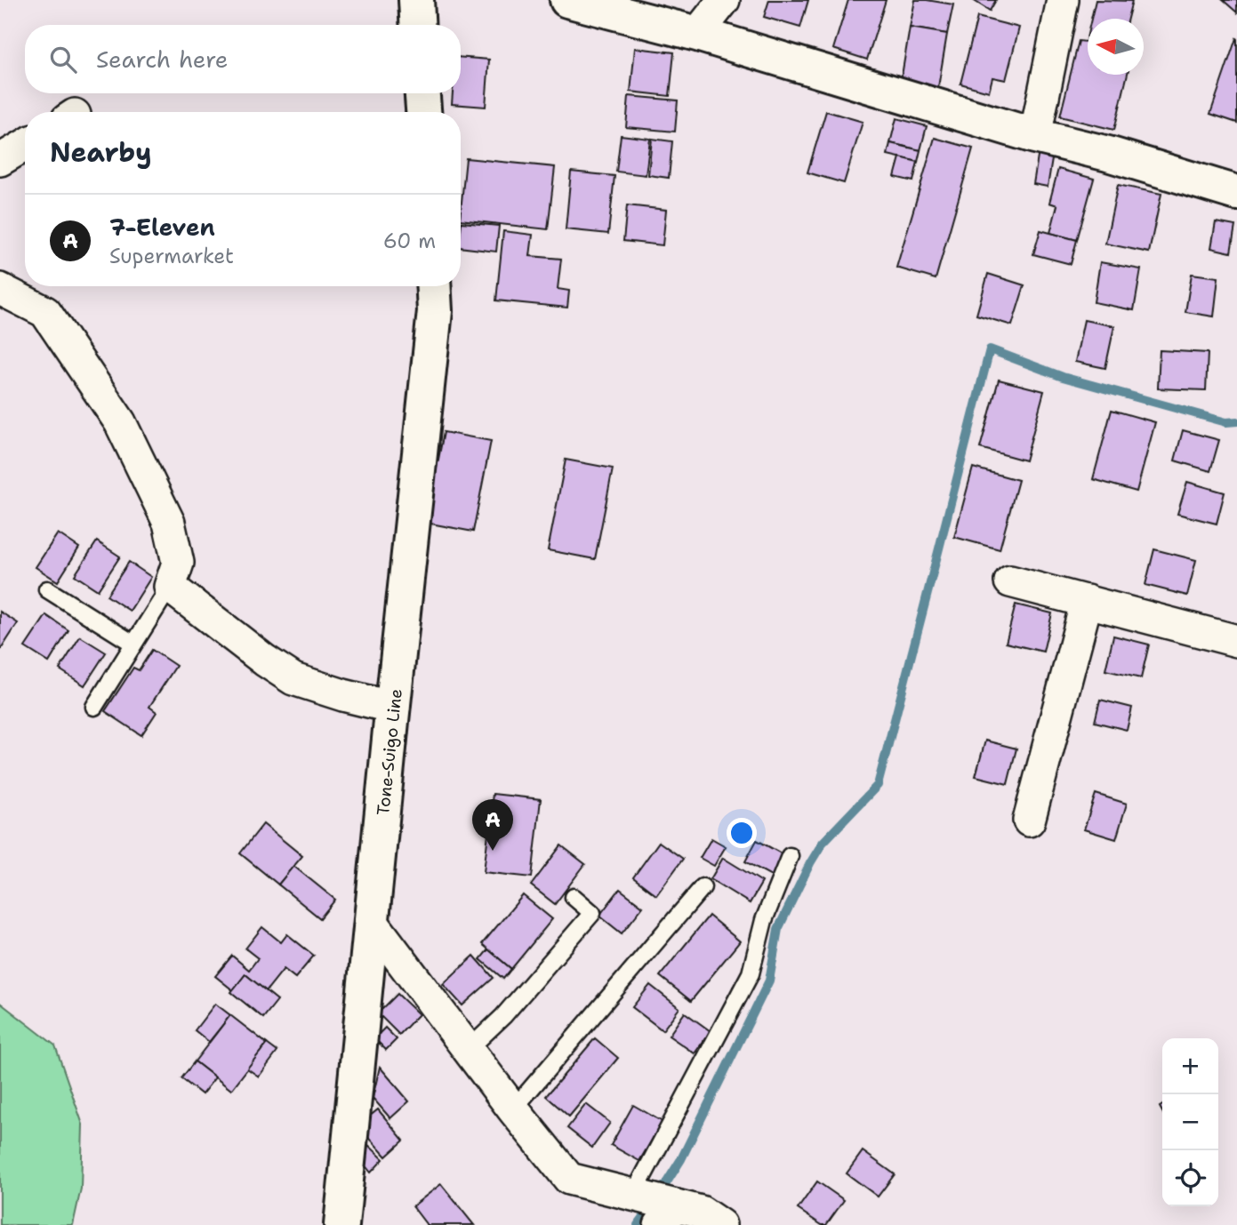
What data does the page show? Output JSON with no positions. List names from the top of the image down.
{
  "streets": {
    "main road": ["Tone-Suigo Line"]
  },
  "north": "left",
  "page": {
    "search": "Search here",
    "heading": "Nearby",
    "list": [
      {
        "mark": "A",
        "name": "7-Eleven",
        "note": "Supermarket",
        "value": "60 m"
      }
    ],
    "pins": "A",
    "map_buttons": ["+", "−"]
  }
}
